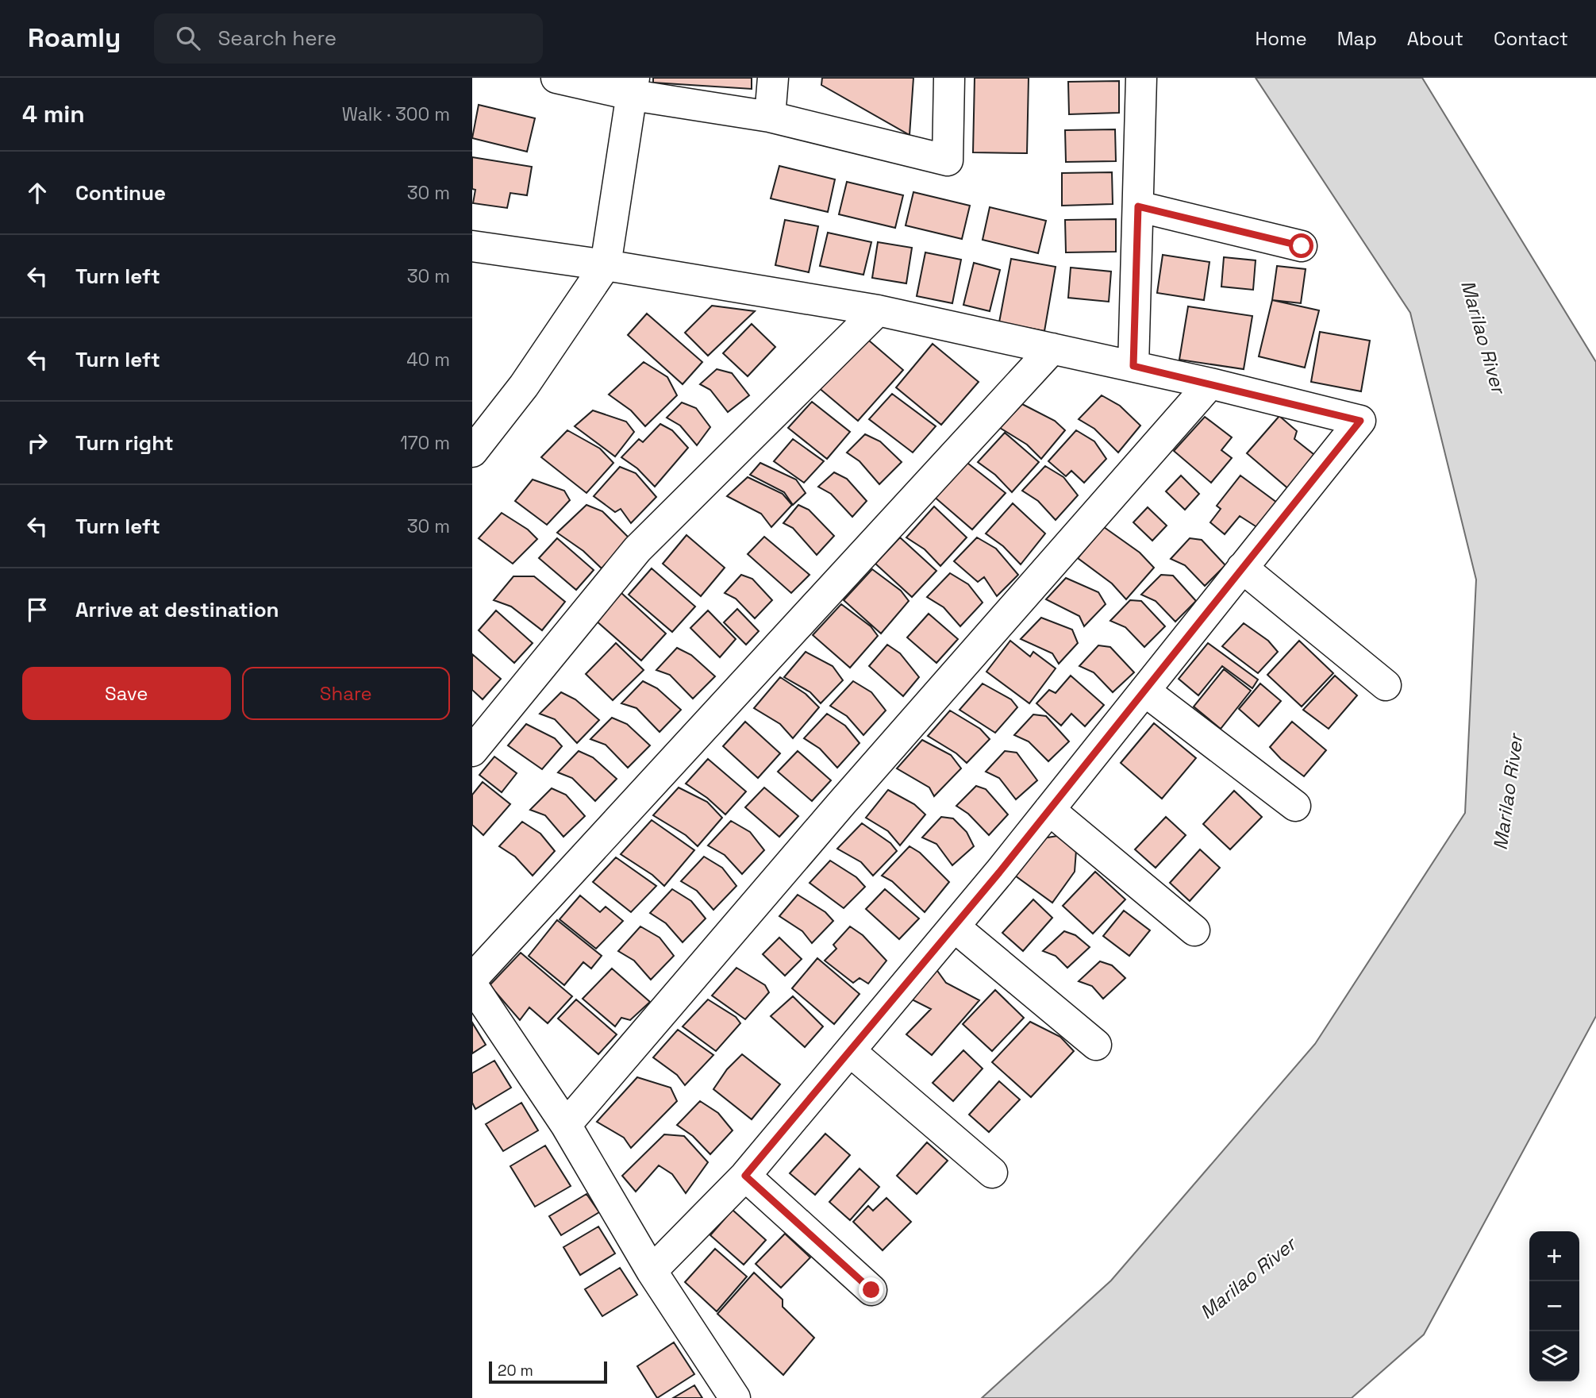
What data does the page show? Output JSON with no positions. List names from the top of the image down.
{
  "water": ["Marilao River"],
  "scale_bar": "20 m",
  "page": {
    "header": "Roamly",
    "search": "Search here",
    "nav": [
      "Home",
      "Map",
      "About",
      "Contact"
    ],
    "heading": ["4 min", "Walk · 300 m"],
    "list": [
      ["Continue", "30 m"],
      ["Turn left", "30 m"],
      ["Turn left", "40 m"],
      ["Turn right", "170 m"],
      ["Turn left", "30 m"],
      "Arrive at destination"
    ],
    "buttons": ["Save", "Share"],
    "map_buttons": ["+", "−"],
    "scale": "20 m"
  }
}
